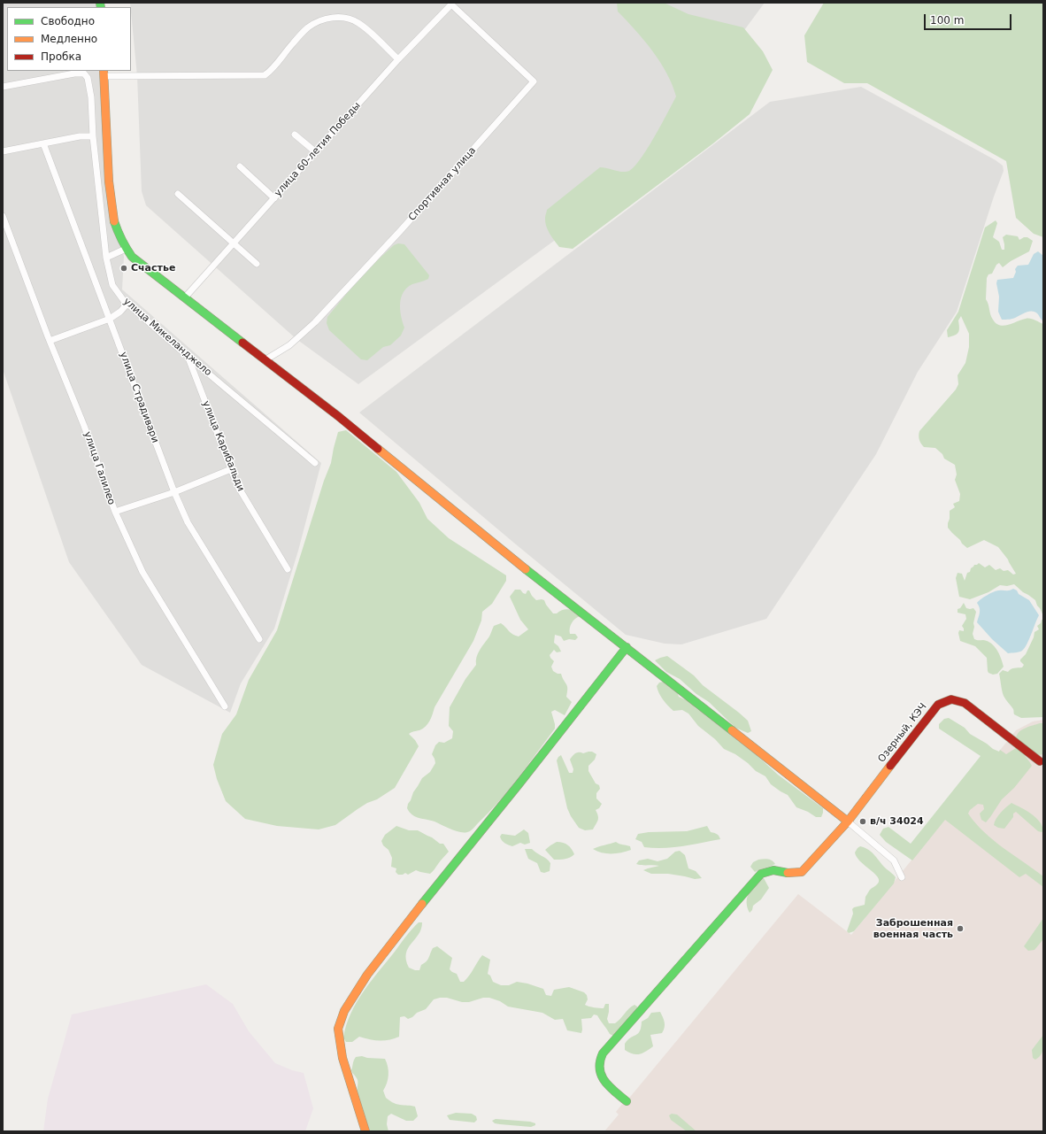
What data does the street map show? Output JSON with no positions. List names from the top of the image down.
{
  "streets": {
    "street": [
      "улица 60-летия Победы",
      "Спортивная улица",
      "улица Микеланджело",
      "улица Страдивари",
      "улица Карибальди",
      "улица Галилео",
      "Озерный, КЭЧ"
    ]
  },
  "crossings": [
    ["улица 60-летия Победы", "Спортивная улица"],
    ["улица Микеланджело", "улица Карибальди"]
  ],
  "places": ["Счастье", "в/ч 34024", "Заброшенная военная часть"],
  "legend": ["Свободно", "Медленно", "Пробка"],
  "scale_bar": "100 m"
}
